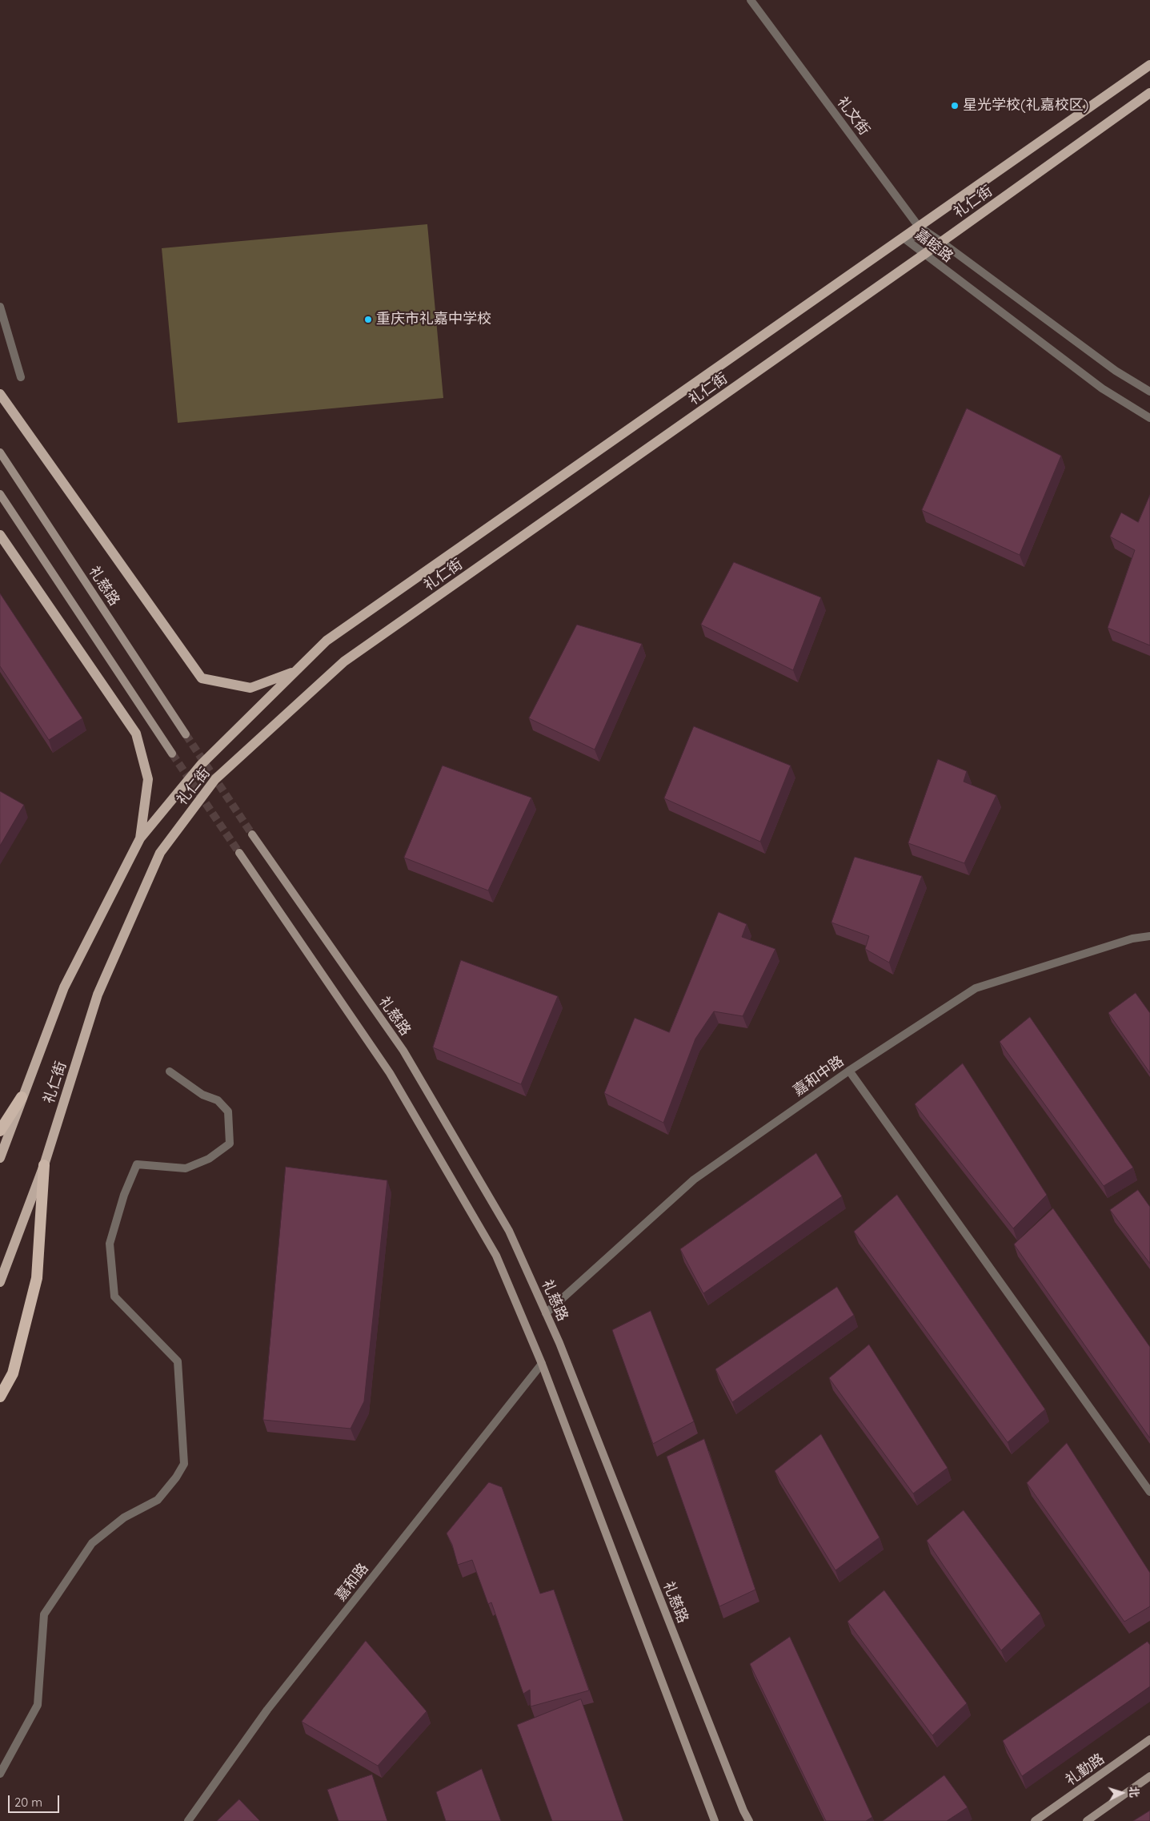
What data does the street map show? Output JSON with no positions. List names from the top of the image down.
{
  "streets": {
    "main road": ["礼仁街", "礼慈路", "礼勤路"],
    "street": [
      "礼文街",
      "嘉睦路",
      "嘉和中路",
      "嘉和路"
    ]
  },
  "crossings": [
    ["礼文街", "礼仁街"],
    ["礼文街", "嘉睦路"],
    ["礼仁街", "嘉睦路"],
    ["礼慈路", "嘉和中路"]
  ],
  "places": ["星光学校(礼嘉校区)", "重庆市礼嘉中学校"],
  "scale_bar": "20 m",
  "north": "right"
}
